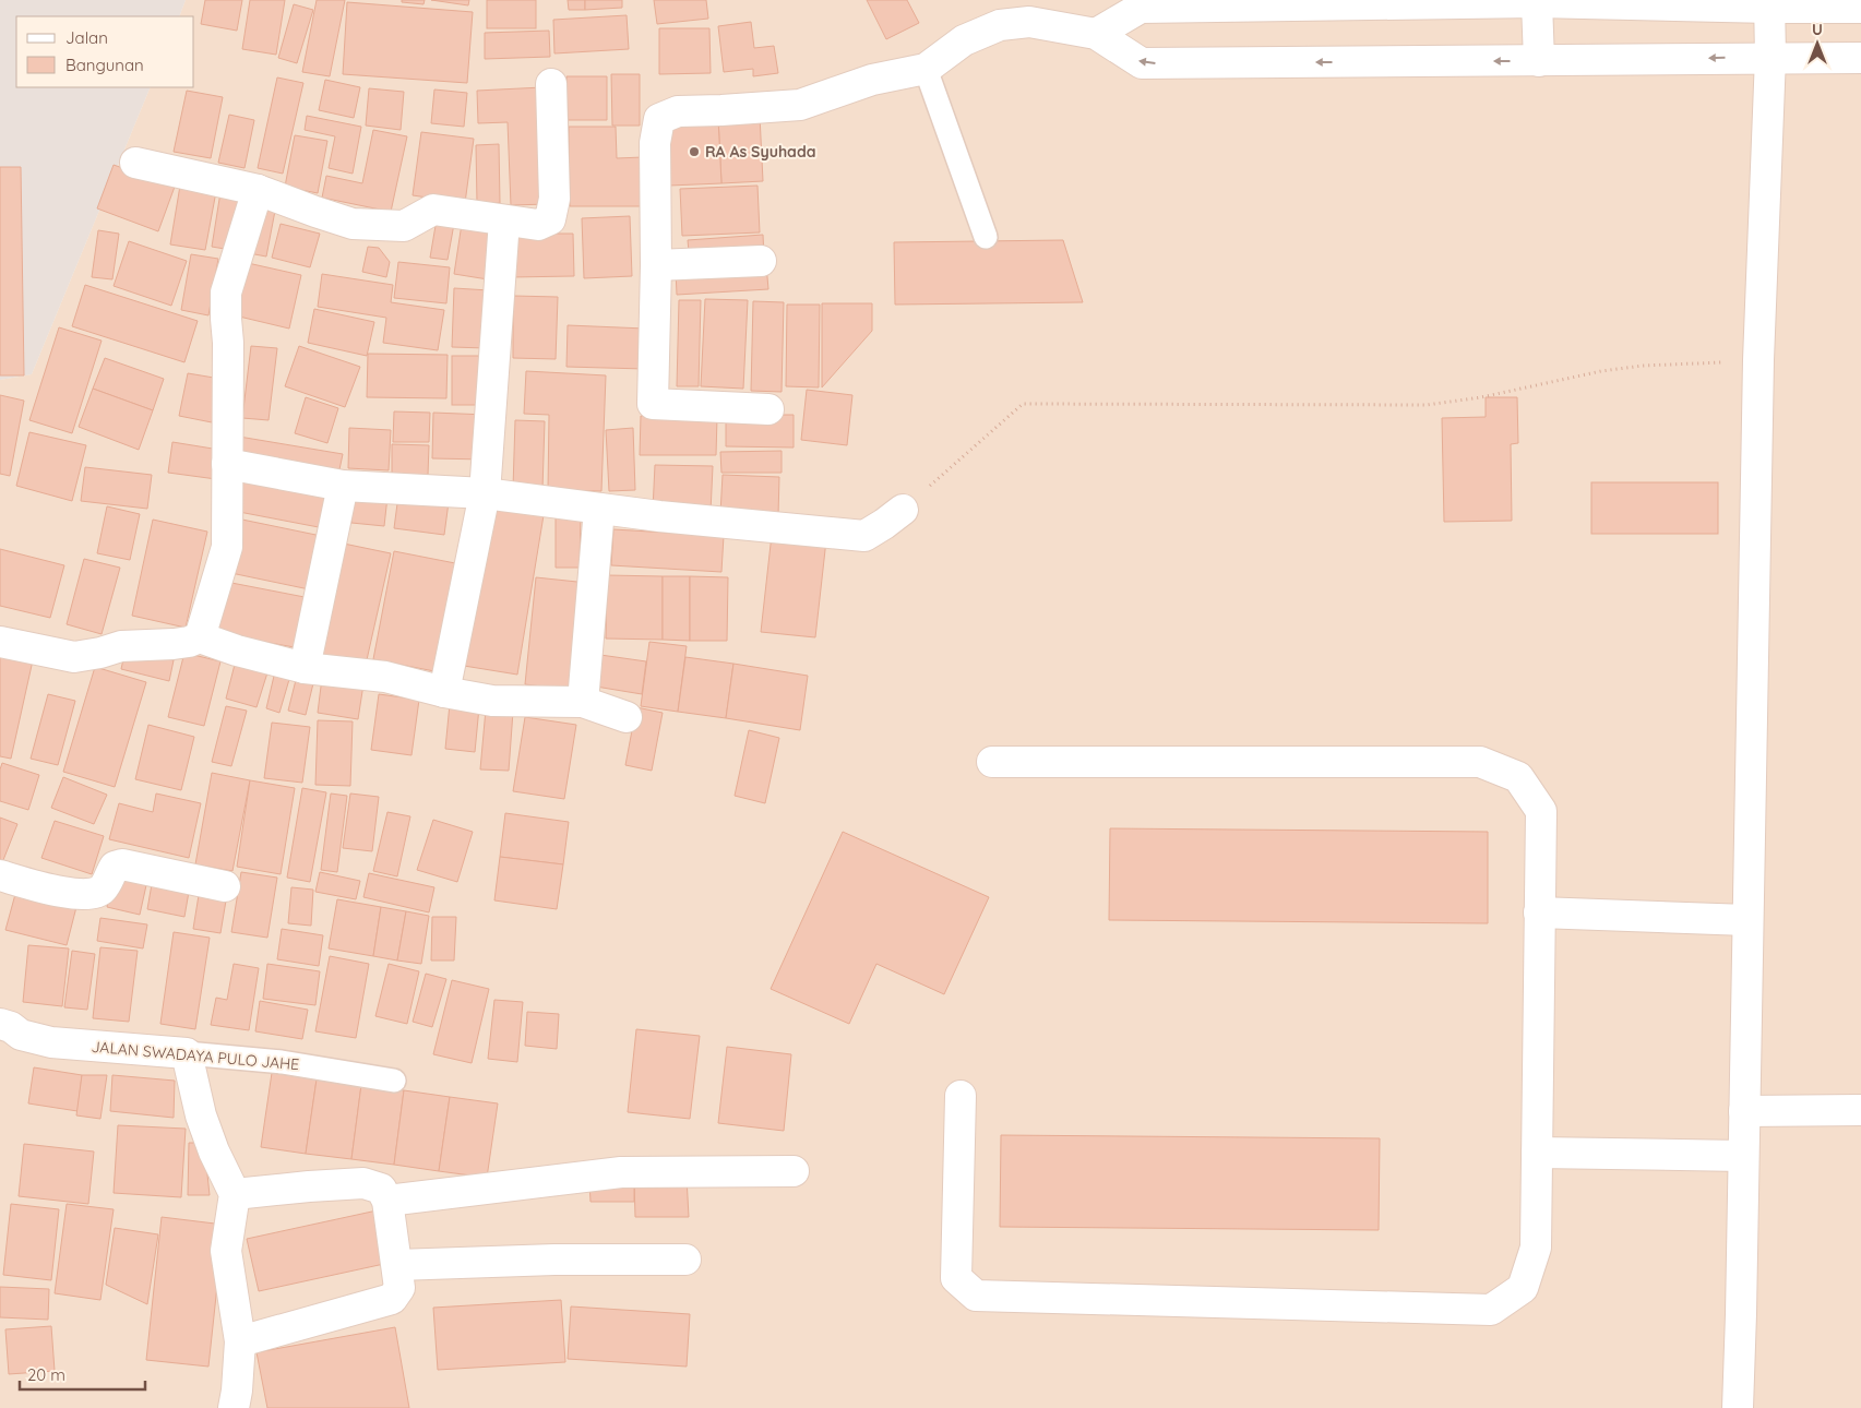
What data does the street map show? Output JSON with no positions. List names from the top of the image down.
{
  "streets": {
    "street": ["JALAN SWADAYA PULO JAHE"]
  },
  "places": ["RA As Syuhada"],
  "legend": ["Jalan", "Bangunan"],
  "scale_bar": "20 m",
  "north": "top"
}
